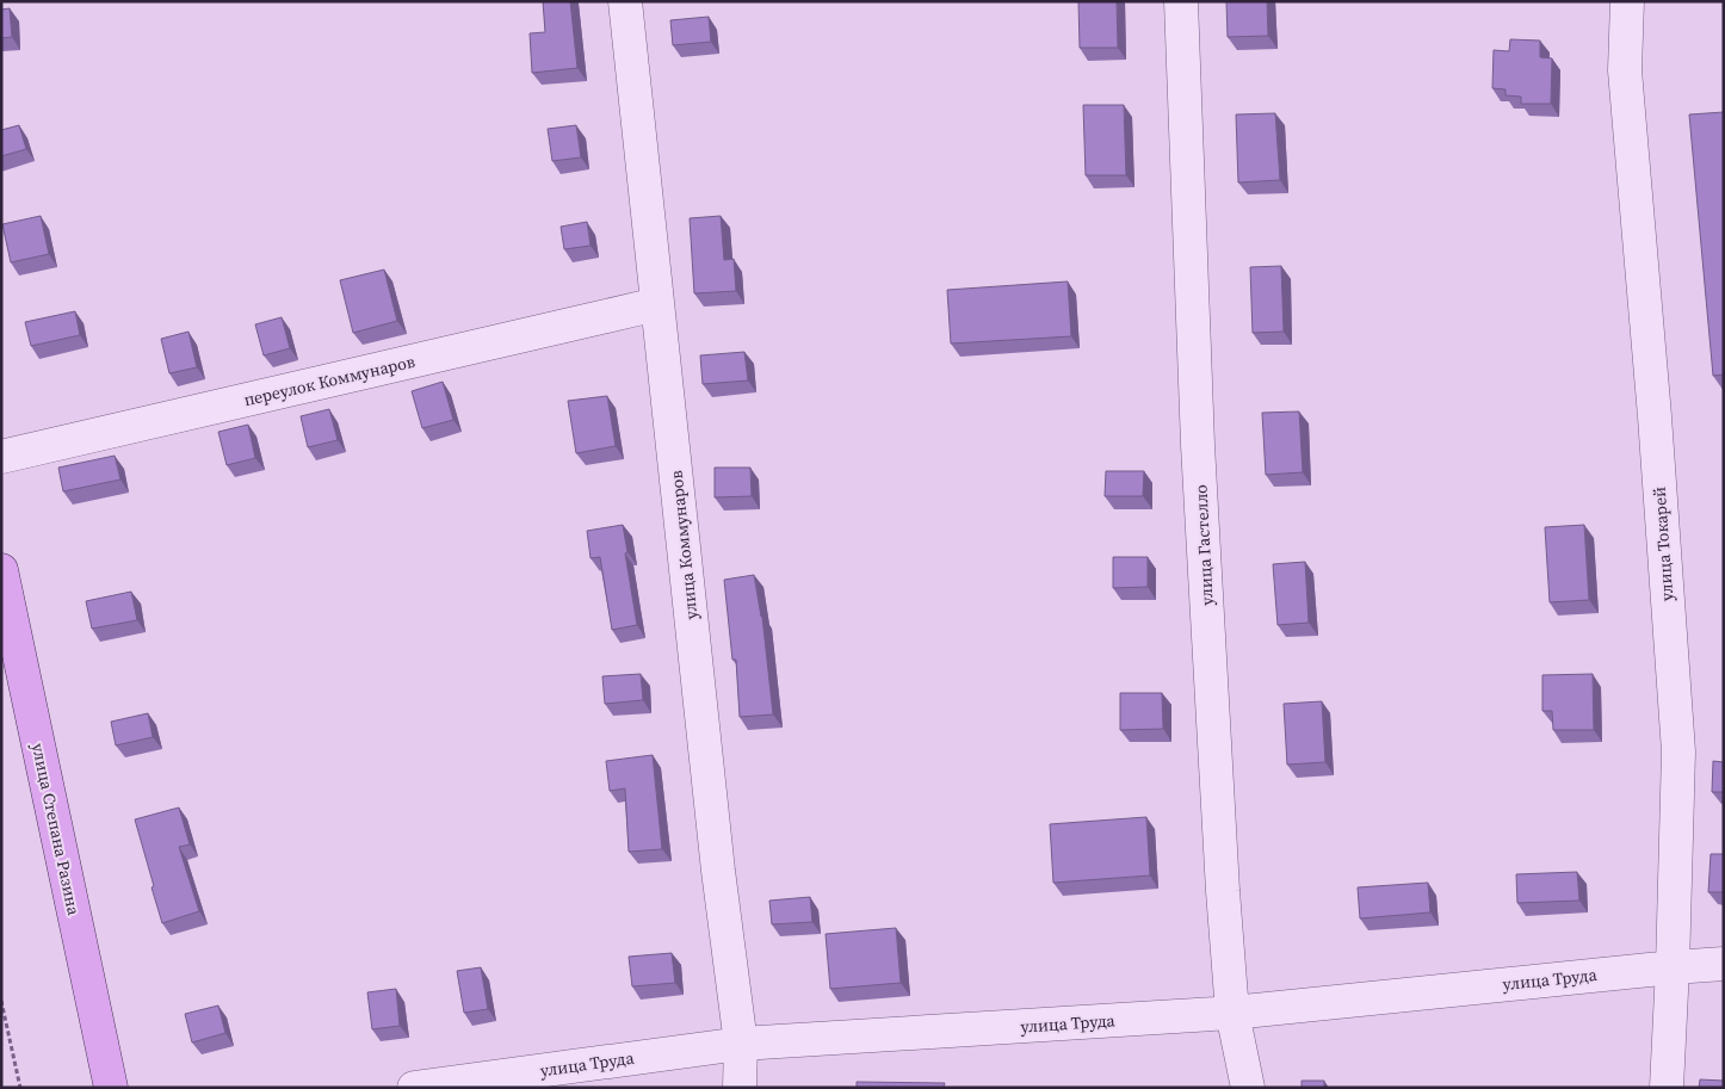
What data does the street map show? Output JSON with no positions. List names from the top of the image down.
{
  "streets": {
    "main road": ["улица Степана Разина"],
    "street": [
      "переулок Коммунаров",
      "улица Токарей",
      "улица Коммунаров",
      "улица Гастелло",
      "улица Труда"
    ]
  },
  "crossings": [
    ["переулок Коммунаров", "улица Коммунаров"],
    ["улица Токарей", "улица Труда"],
    ["улица Коммунаров", "улица Труда"],
    ["улица Гастелло", "улица Труда"]
  ]
}
